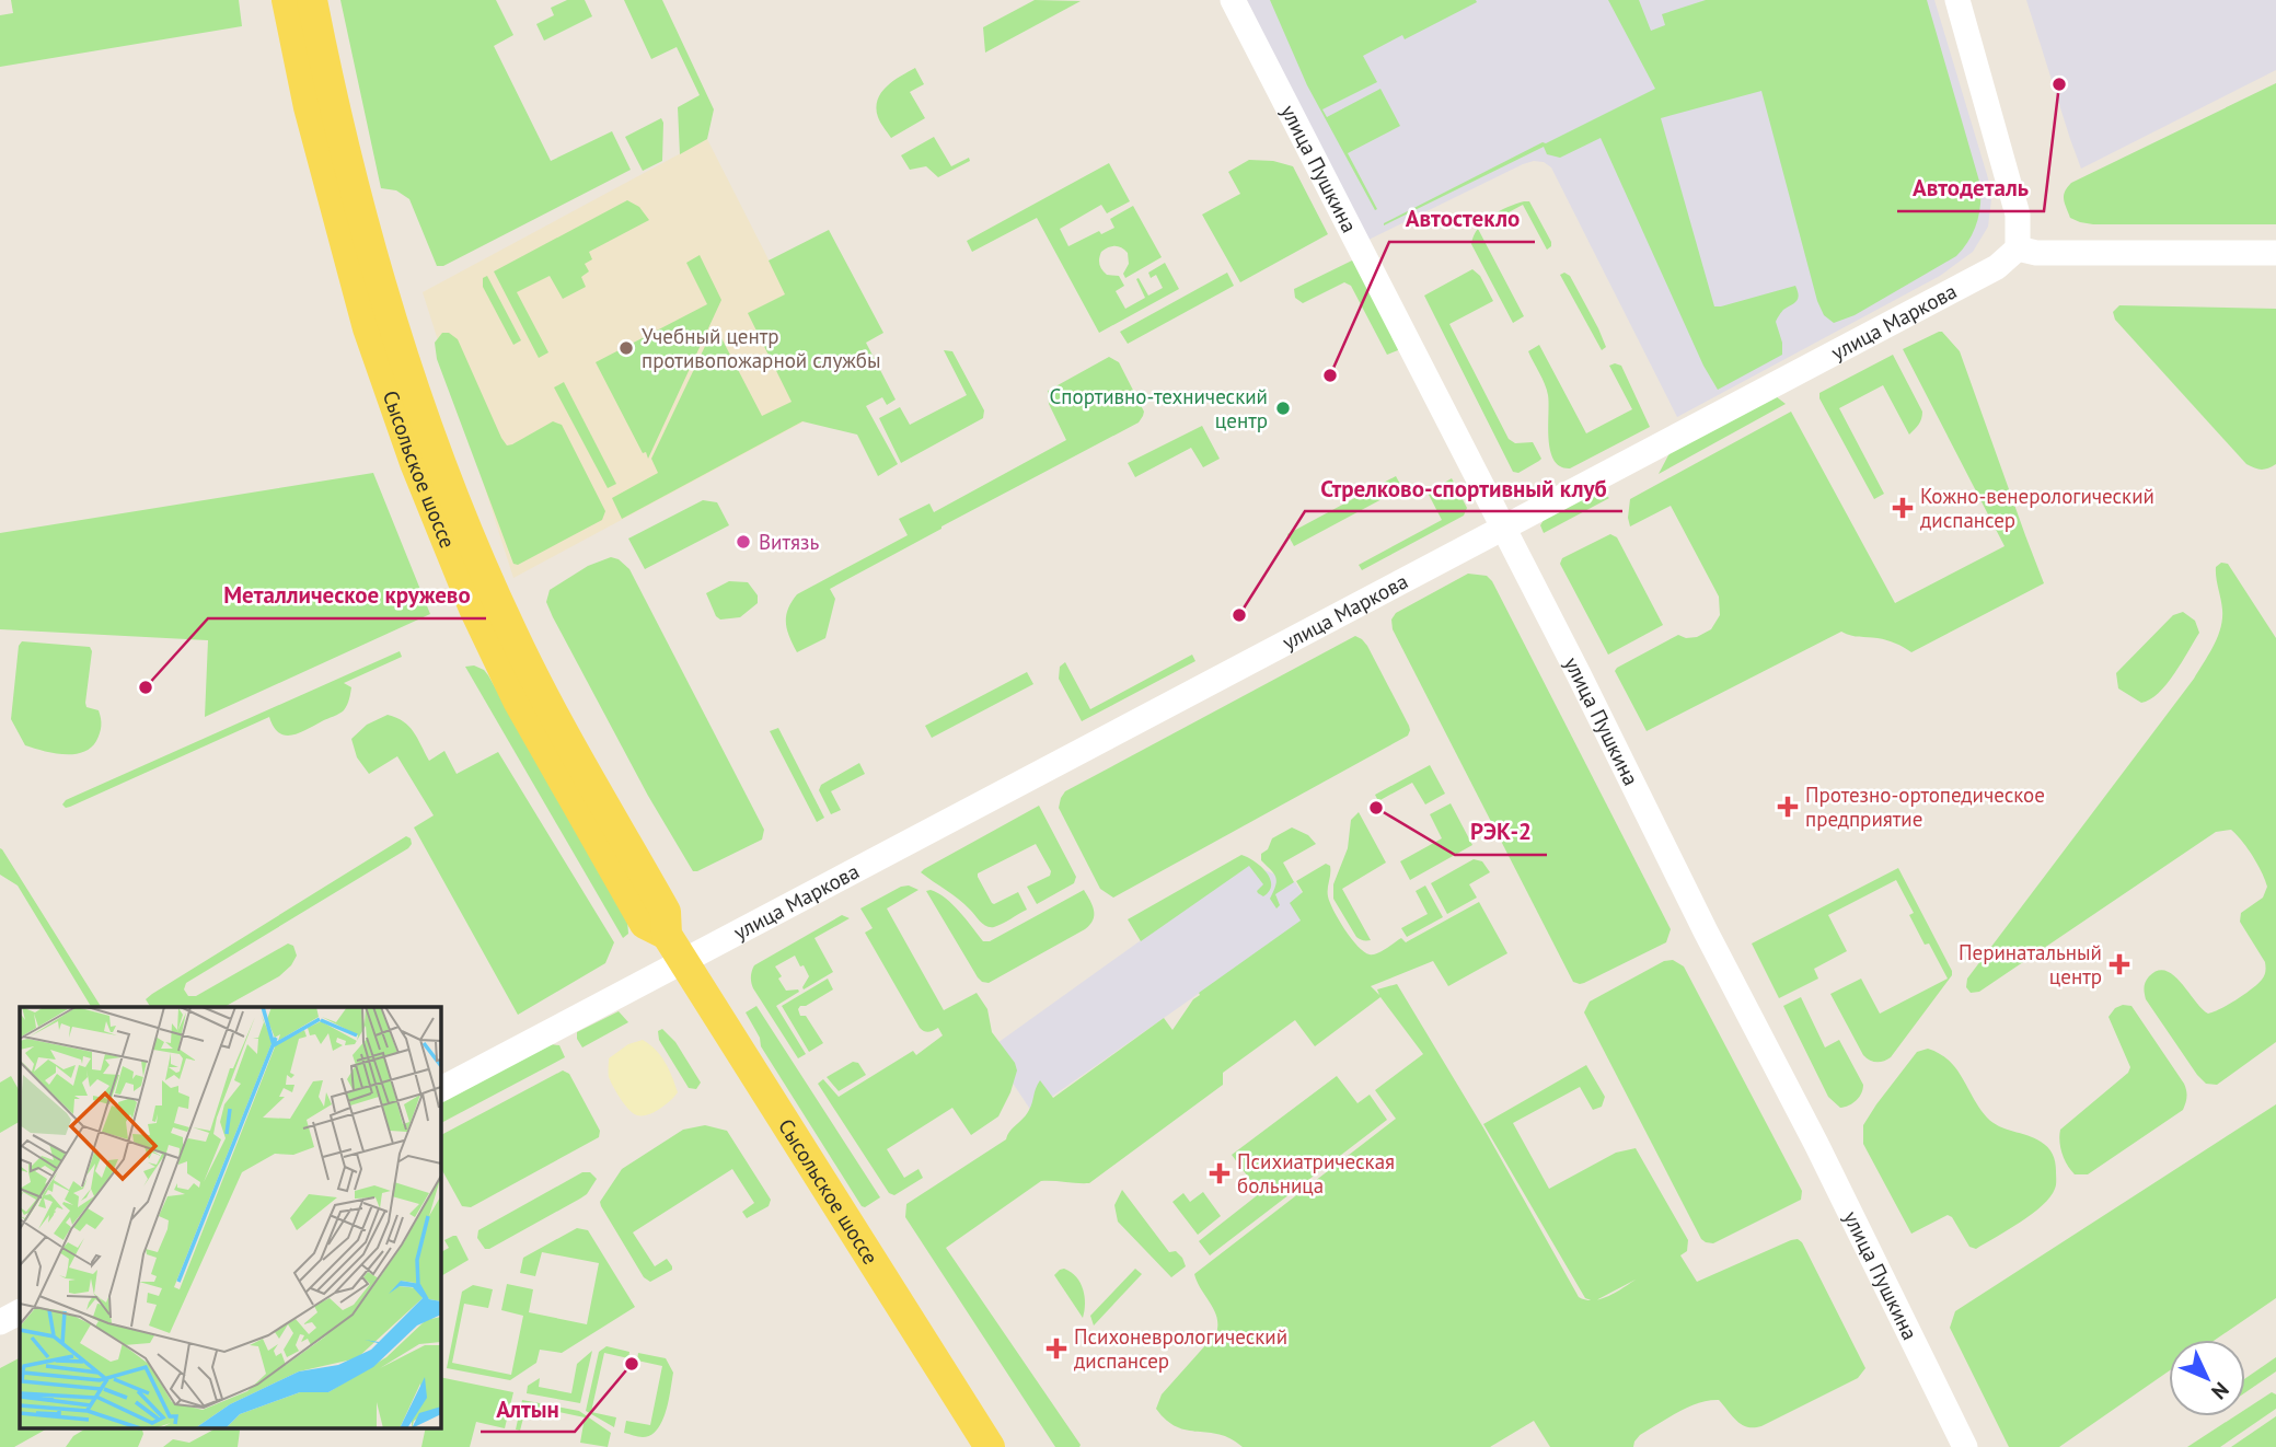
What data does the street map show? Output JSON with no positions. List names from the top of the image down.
{
  "streets": {
    "main road": ["Сысольское шоссе"],
    "street": ["улица Пушкина", "улица Маркова"]
  },
  "crossings": [
    ["улица Пушкина", "улица Маркова"],
    ["улица Маркова", "Сысольское шоссе"]
  ],
  "places": {
    "other": [
      "Автодеталь",
      "Учебный центр противопожарной службы",
      "Автостекло",
      "Спортивно-технический центр",
      "Витязь",
      "Стрелково-спортивный клуб",
      "Металлическое кружево",
      "РЭК-2",
      "Алтын"
    ],
    "health": [
      "Кожно-венерологический диспансер",
      "Протезно-ортопедическое предприятие",
      "Перинатальный центр",
      "Психиатрическая больница",
      "Психоневрологический диспансер"
    ]
  },
  "north": "bottom right"
}
